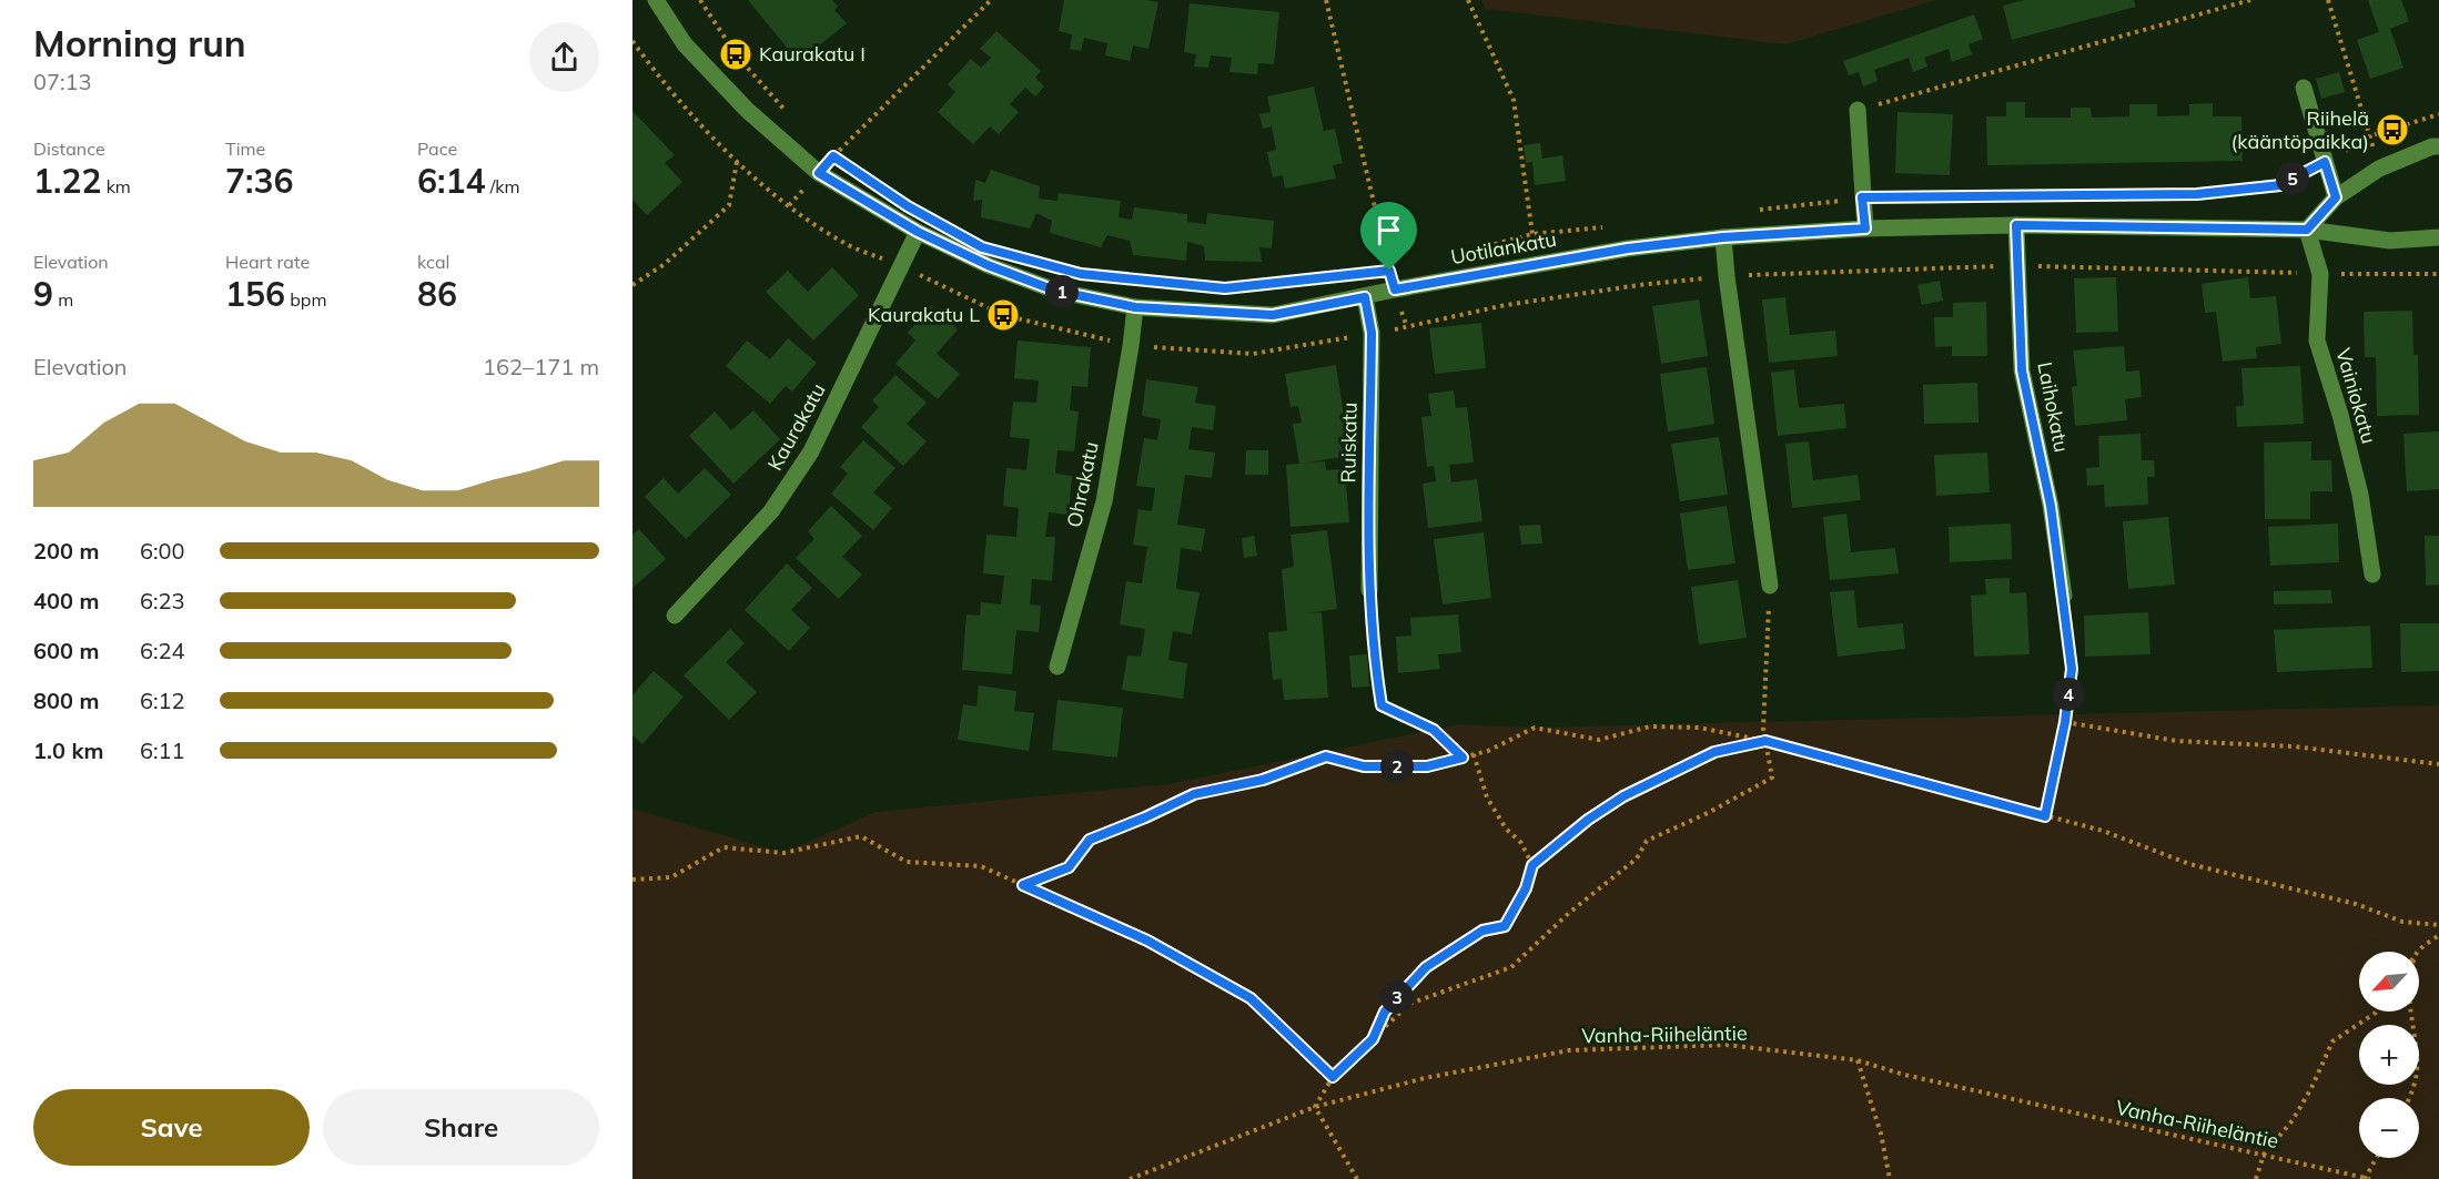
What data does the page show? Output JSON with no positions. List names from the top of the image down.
{
  "streets": {
    "street": [
      "Uotilankatu",
      "Vainiokatu",
      "Laihokatu",
      "Kaurakatu",
      "Ruiskatu",
      "Ohrakatu"
    ],
    "path": ["Vanha-Riiheläntie"]
  },
  "crossings": [
    ["Uotilankatu", "Vainiokatu"],
    ["Uotilankatu", "Laihokatu"],
    ["Uotilankatu", "Kaurakatu"],
    ["Uotilankatu", "Ruiskatu"],
    ["Uotilankatu", "Ohrakatu"]
  ],
  "places": {
    "bus stop": ["Kaurakatu I", "Riihelä (kääntöpaikka)", "Kaurakatu L"]
  },
  "north": "bottom left",
  "page": {
    "heading": ["Morning run", "07:13"],
    "stats": [
      ["Distance", "1.22 km"],
      ["Time", "7:36"],
      ["Pace", "6:14 /km"],
      ["Elevation", "9 m"],
      ["Heart rate", "156 bpm"],
      ["kcal", "86"]
    ],
    "pins": [
      "5",
      "1",
      "4",
      "2",
      "3"
    ],
    "chart": ["Elevation", "162–171 m"],
    "list": [
      {
        "name": "200 m",
        "note": "6:00"
      },
      {
        "name": "400 m",
        "note": "6:23"
      },
      {
        "name": "600 m",
        "note": "6:24"
      },
      {
        "name": "800 m",
        "note": "6:12"
      },
      {
        "name": "1.0 km",
        "note": "6:11"
      }
    ],
    "map_buttons": ["+", "−"],
    "buttons": ["Save", "Share"]
  }
}
